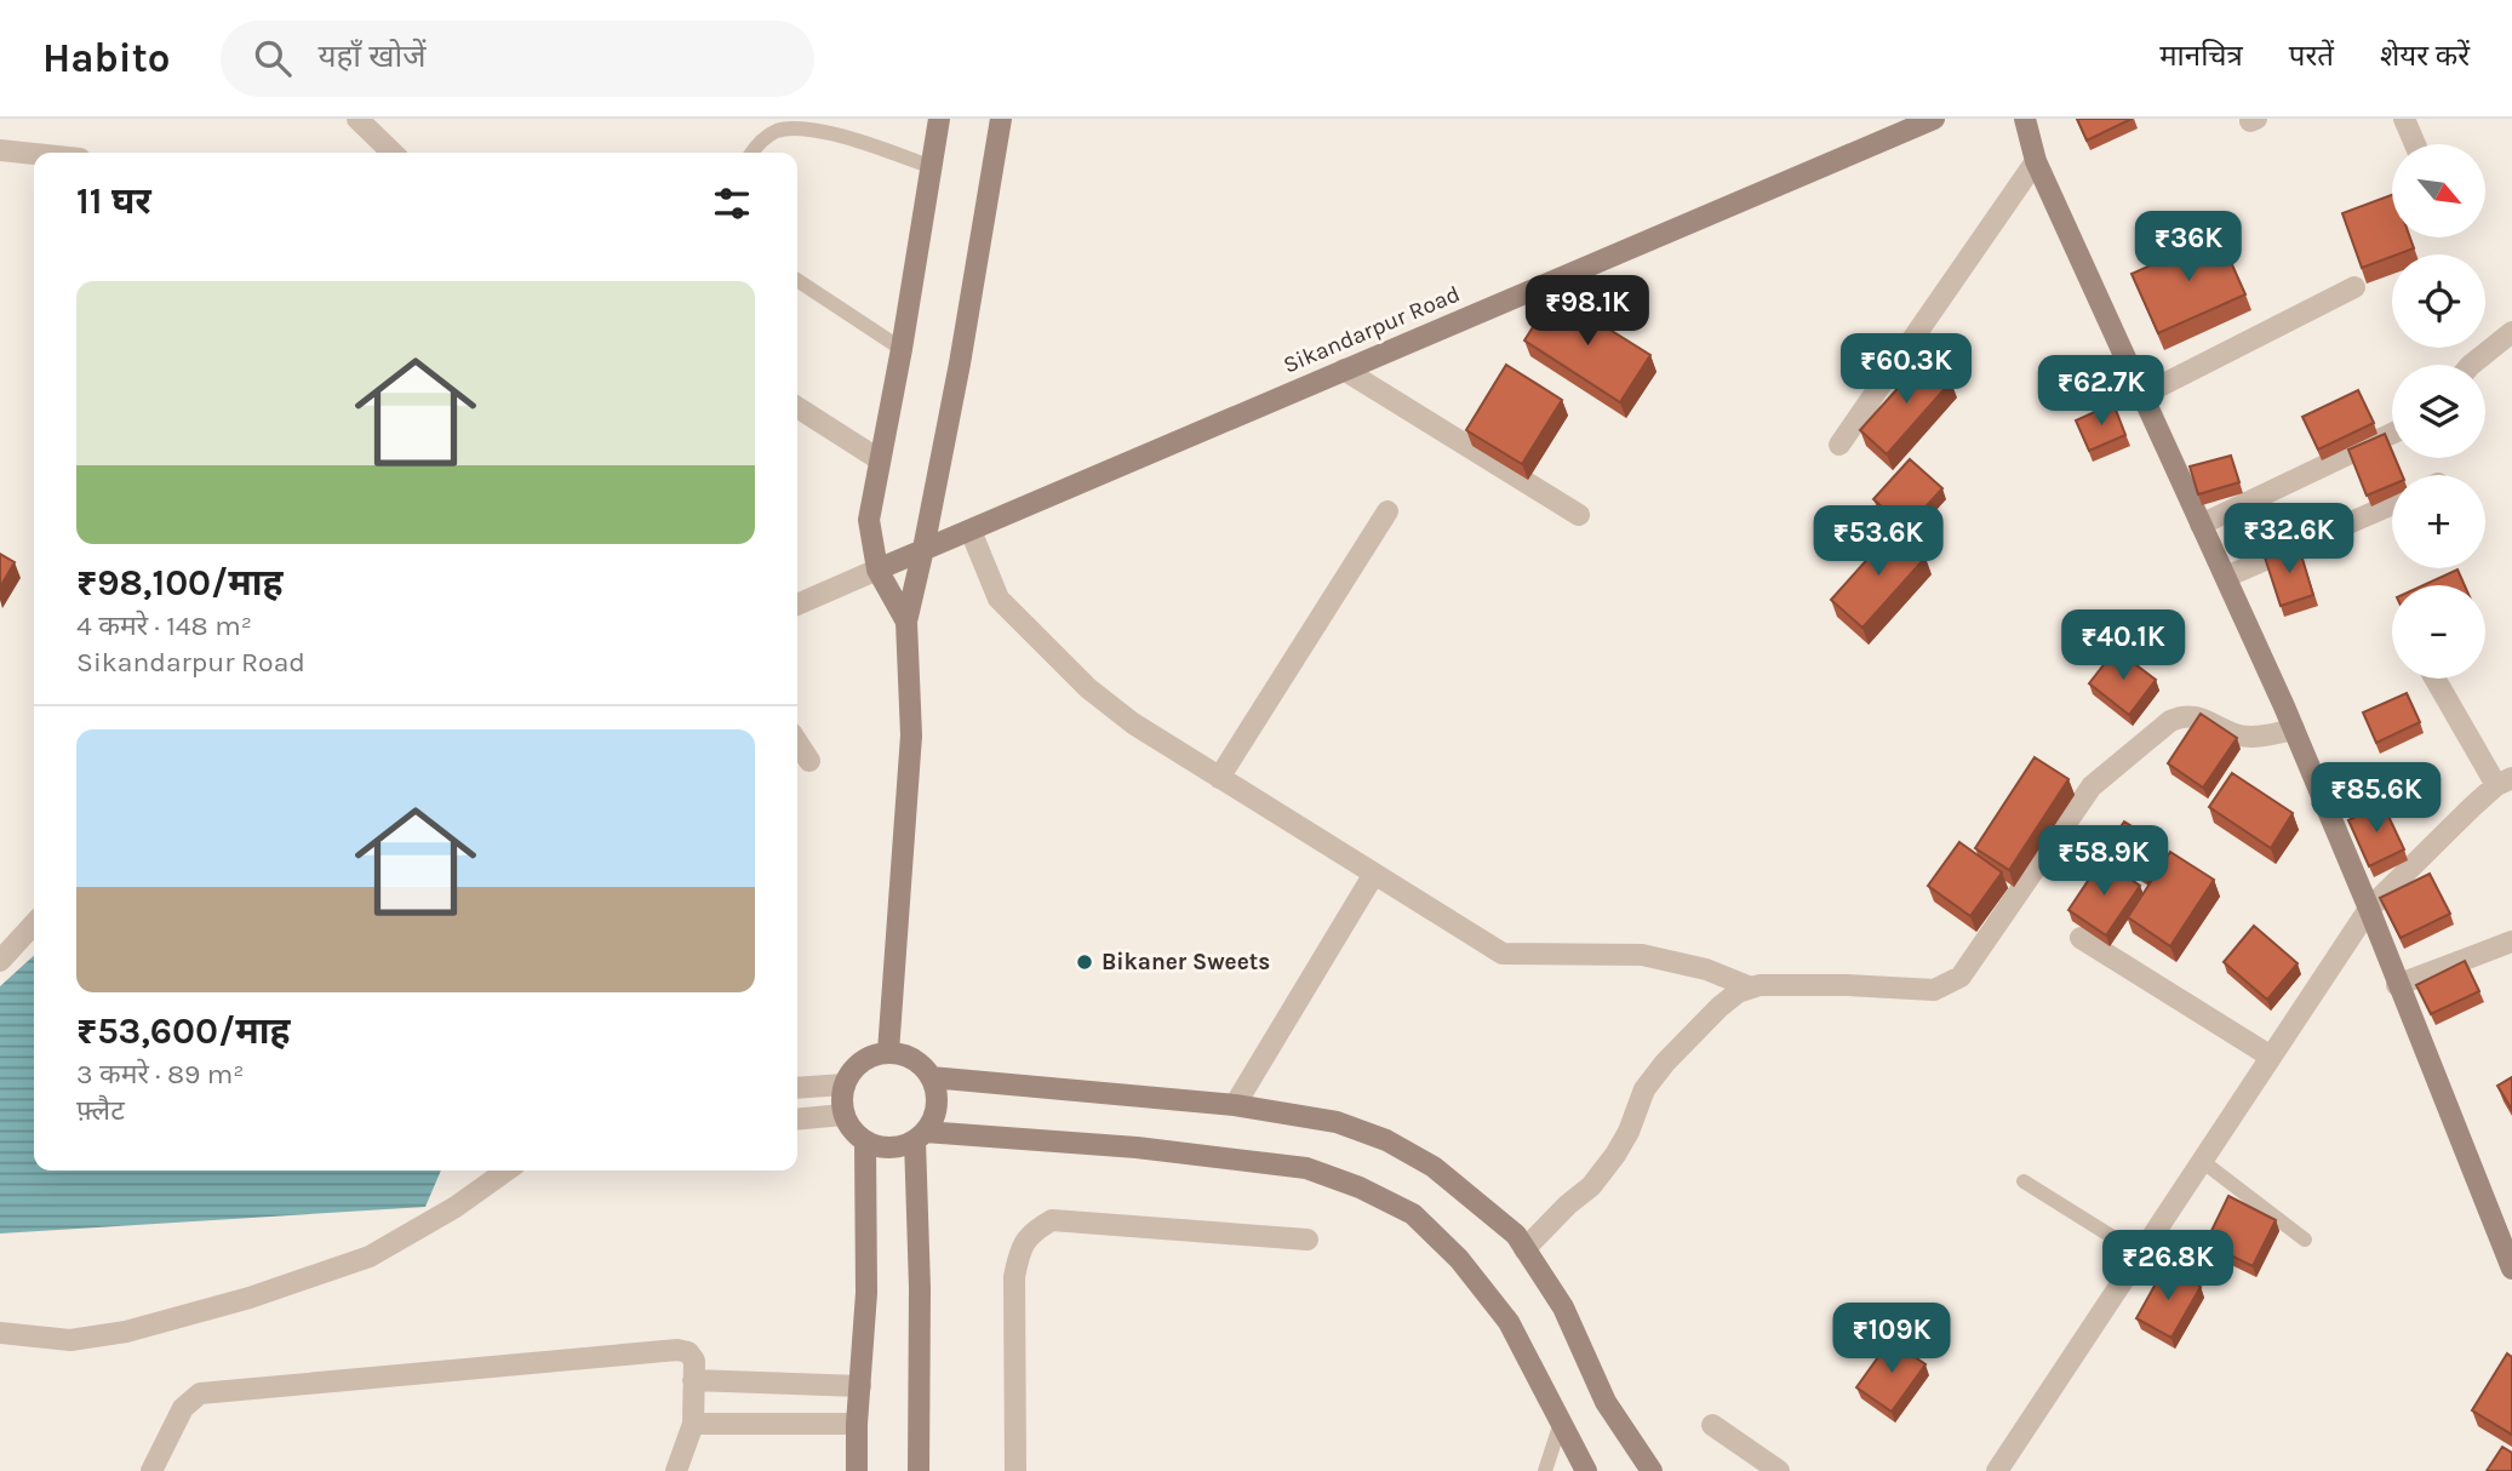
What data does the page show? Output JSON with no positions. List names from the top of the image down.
{
  "streets": {
    "street": ["Sikandarpur Road"]
  },
  "places": ["Bikaner Sweets"],
  "north": "bottom right",
  "page": {
    "header": "Habito",
    "search": "यहाँ खोजें",
    "nav": ["मानचित्र", "परतें", "शेयर करें"],
    "map_buttons": ["+", "−"],
    "heading": "11 घर",
    "price": [
      "₹36K",
      "₹98.1K",
      "₹60.3K",
      "₹62.7K",
      "₹32.6K",
      "₹53.6K",
      "₹40.1K",
      "₹85.6K",
      "₹58.9K",
      "₹26.8K",
      "₹109K"
    ],
    "list": [
      {
        "name": "₹98,100/माह",
        "note": "4 कमरे · 148 m² · Sikandarpur Road"
      },
      {
        "name": "₹53,600/माह",
        "note": "3 कमरे · 89 m² · फ़्लैट"
      }
    ]
  }
}
